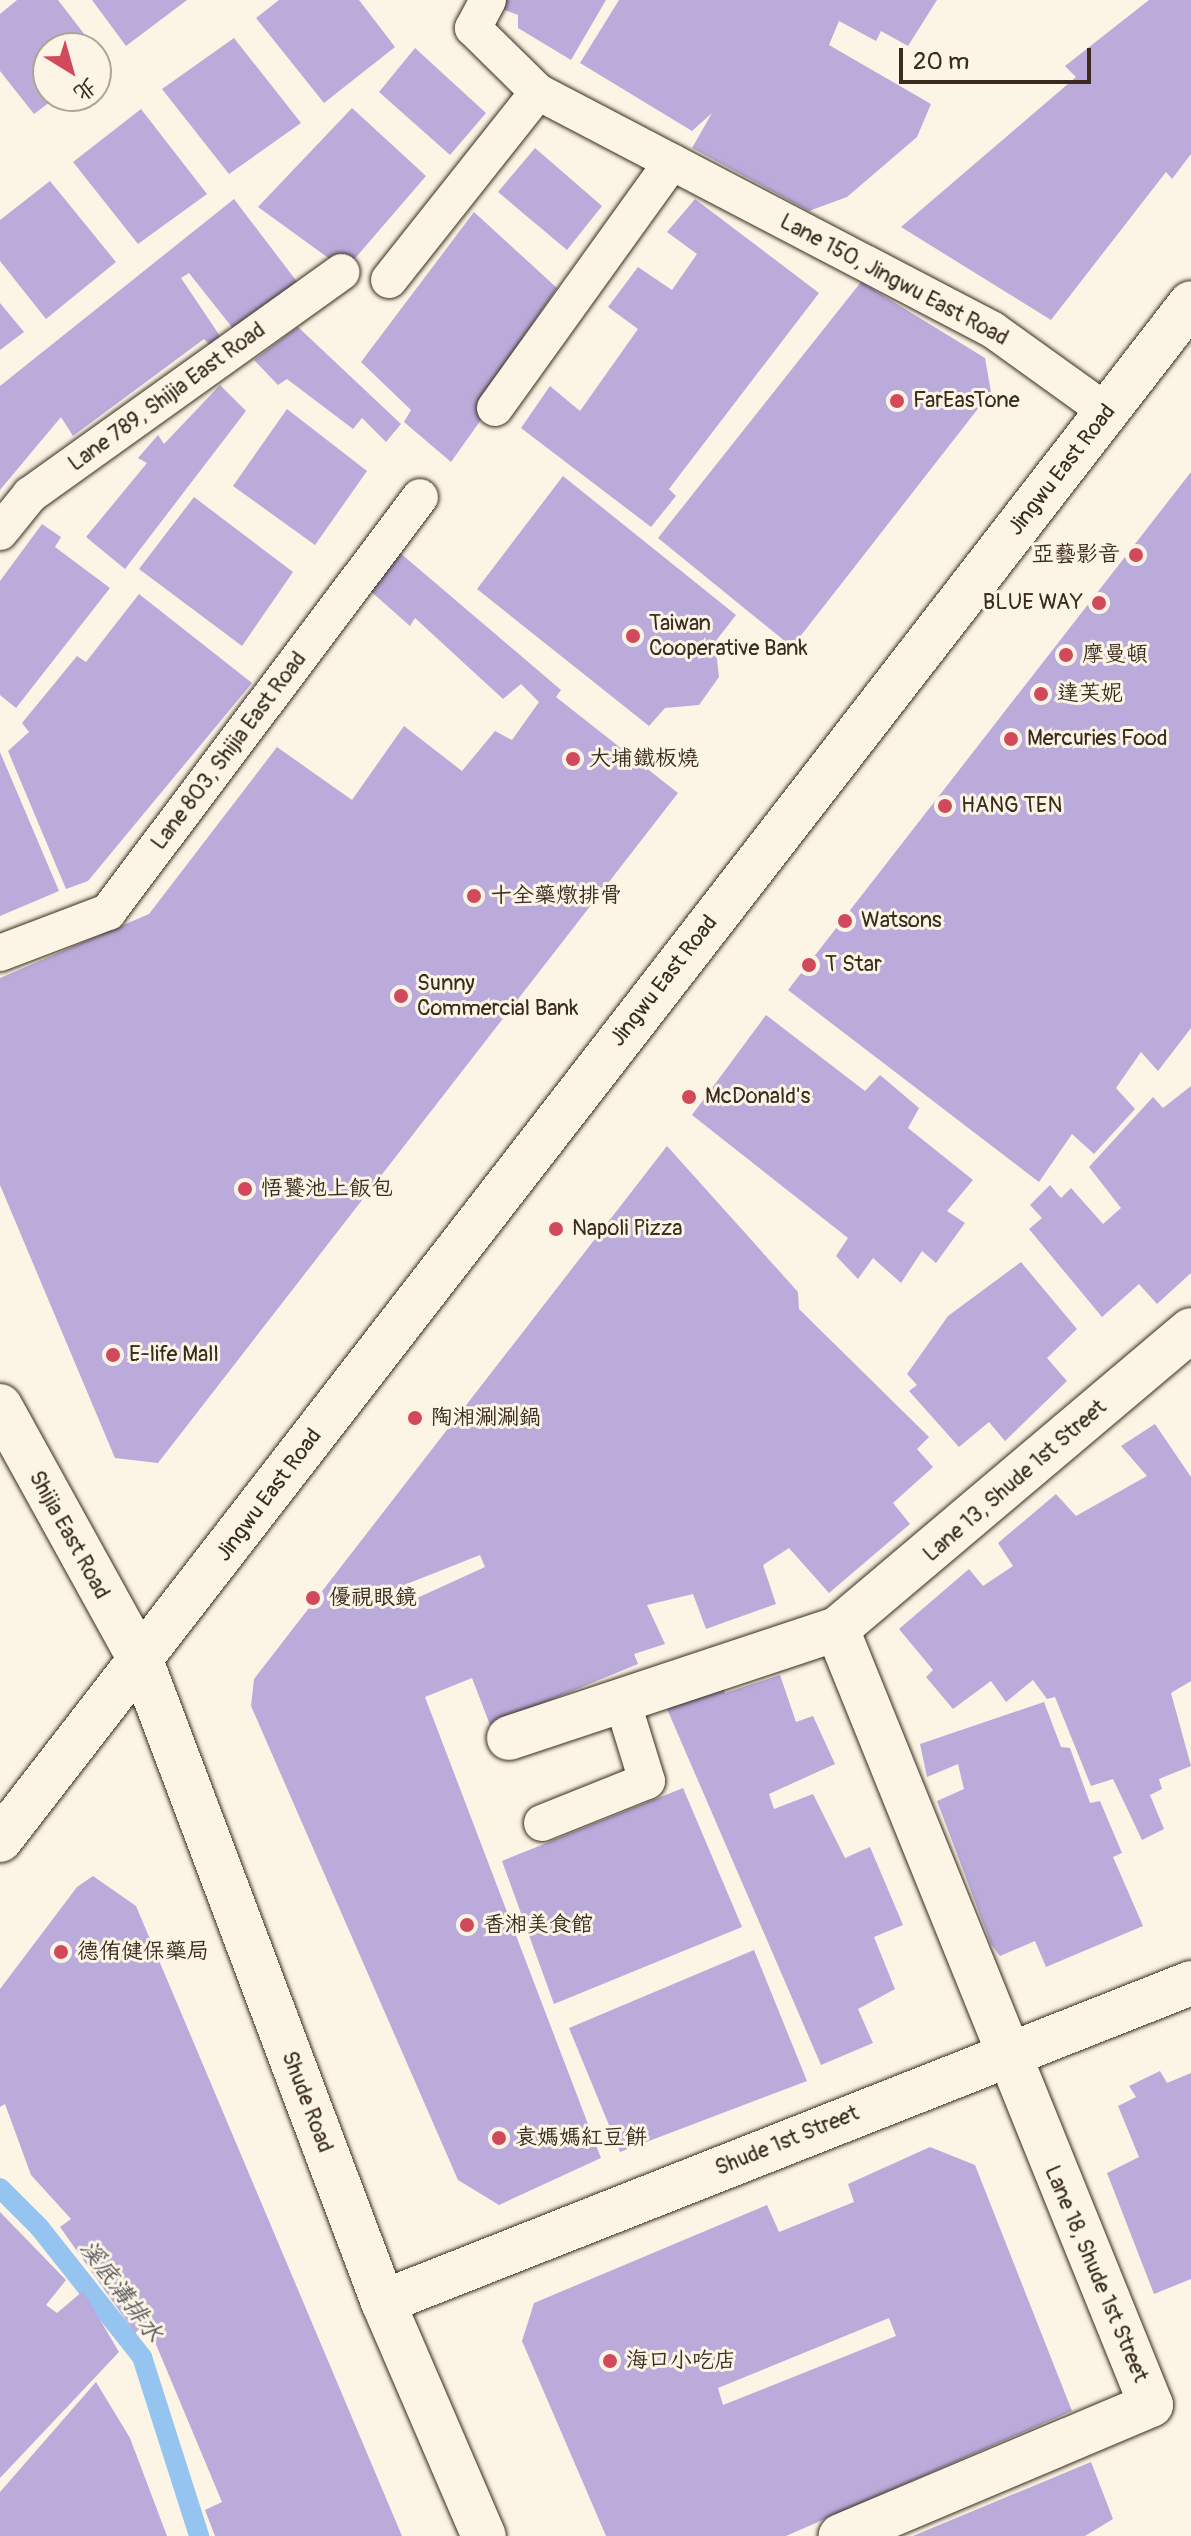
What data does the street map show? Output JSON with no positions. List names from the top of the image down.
{
  "streets": {
    "street": [
      "Jingwu East Road",
      "Lane 13, Shude 1st Street",
      "Shijia East Road",
      "Shude Road",
      "Shude 1st Street",
      "Lane 18, Shude 1st Street"
    ],
    "lane": ["Lane 150, Jingwu East Road", "Lane 789, Shijia East Road", "Lane 803, Shijia East Road"]
  },
  "crossings": [
    ["Lane 150, Jingwu East Road", "Jingwu East Road"],
    ["Jingwu East Road", "Shijia East Road"],
    ["Jingwu East Road", "Shude Road"],
    ["Shijia East Road", "Shude Road"],
    ["Shude Road", "Shude 1st Street"],
    ["Shude 1st Street", "Lane 18, Shude 1st Street"]
  ],
  "water": ["溪底溝排水"],
  "places": [
    "FarEasTone",
    "亞藝影音",
    "BLUE WAY",
    "Taiwan Cooperative Bank",
    "摩曼頓",
    "達芙妮",
    "Mercuries Food",
    "大埔鐵板燒",
    "HANG TEN",
    "十全藥燉排骨",
    "Watsons",
    "T Star",
    "Sunny Commercial Bank",
    "McDonald's",
    "悟饕池上飯包",
    "Napoli Pizza",
    "E-life Mall",
    "陶湘涮涮鍋",
    "優視眼鏡",
    "香湘美食館",
    "德侑健保藥局",
    "袁媽媽紅豆餅",
    "海口小吃店"
  ],
  "scale_bar": "20 m",
  "north": "bottom right"
}
